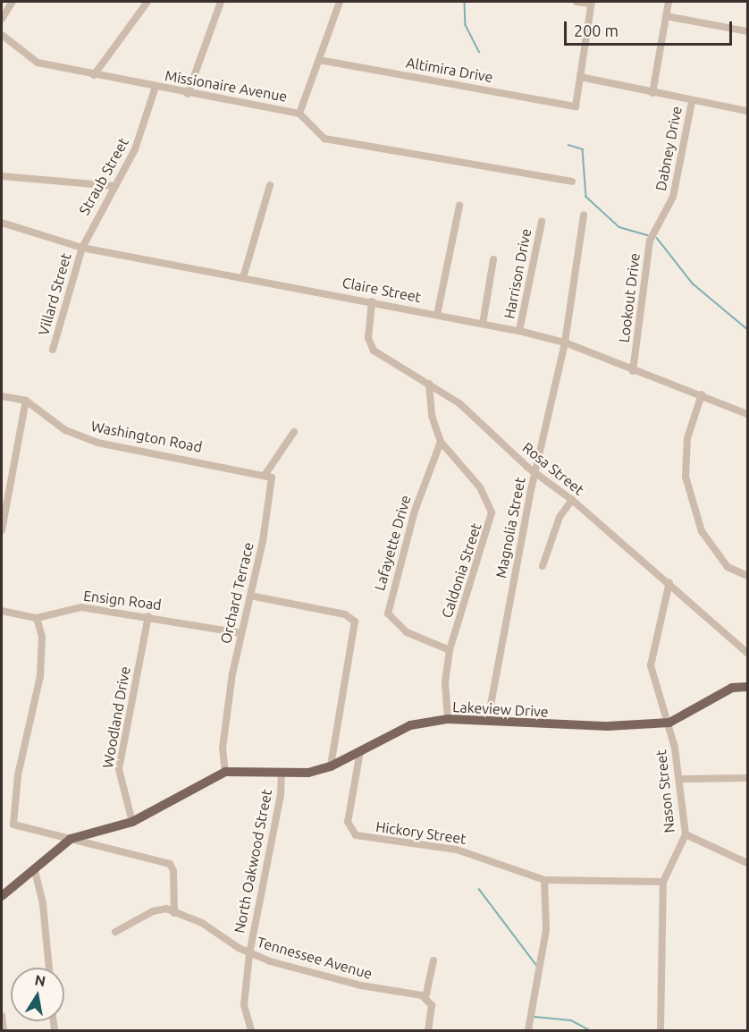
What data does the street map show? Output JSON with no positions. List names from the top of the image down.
{
  "streets": {
    "main road": ["Lakeview Drive"],
    "street": [
      "Altimira Drive",
      "Missionaire Avenue",
      "Dabney Drive",
      "Straub Street",
      "Harrison Drive",
      "Claire Street",
      "Villard Street",
      "Lookout Drive",
      "Washington Road",
      "Rosa Street",
      "Magnolia Street",
      "Lafayette Drive",
      "Caldonia Street",
      "Orchard Terrace",
      "Ensign Road",
      "Woodland Drive",
      "Nason Street",
      "Hickory Street",
      "North Oakwood Street",
      "Tennessee Avenue"
    ]
  },
  "crossings": [
    ["Missionaire Avenue", "Straub Street"],
    ["Dabney Drive", "Lookout Drive"],
    ["Straub Street", "Claire Street"],
    ["Straub Street", "Villard Street"],
    ["Harrison Drive", "Claire Street"],
    ["Claire Street", "Villard Street"],
    ["Claire Street", "Lookout Drive"],
    ["Claire Street", "Rosa Street"],
    ["Claire Street", "Magnolia Street"],
    ["Washington Road", "Orchard Terrace"],
    ["Rosa Street", "Magnolia Street"],
    ["Rosa Street", "Caldonia Street"],
    ["Rosa Street", "Nason Street"],
    ["Magnolia Street", "Lakeview Drive"],
    ["Lafayette Drive", "Caldonia Street"],
    ["Caldonia Street", "Lakeview Drive"],
    ["Orchard Terrace", "Ensign Road"],
    ["Orchard Terrace", "Lakeview Drive"],
    ["Ensign Road", "Woodland Drive"],
    ["Lakeview Drive", "Nason Street"],
    ["Lakeview Drive", "Hickory Street"],
    ["Lakeview Drive", "North Oakwood Street"],
    ["Nason Street", "Hickory Street"],
    ["North Oakwood Street", "Tennessee Avenue"]
  ],
  "scale_bar": "200 m",
  "north": "top"
}
